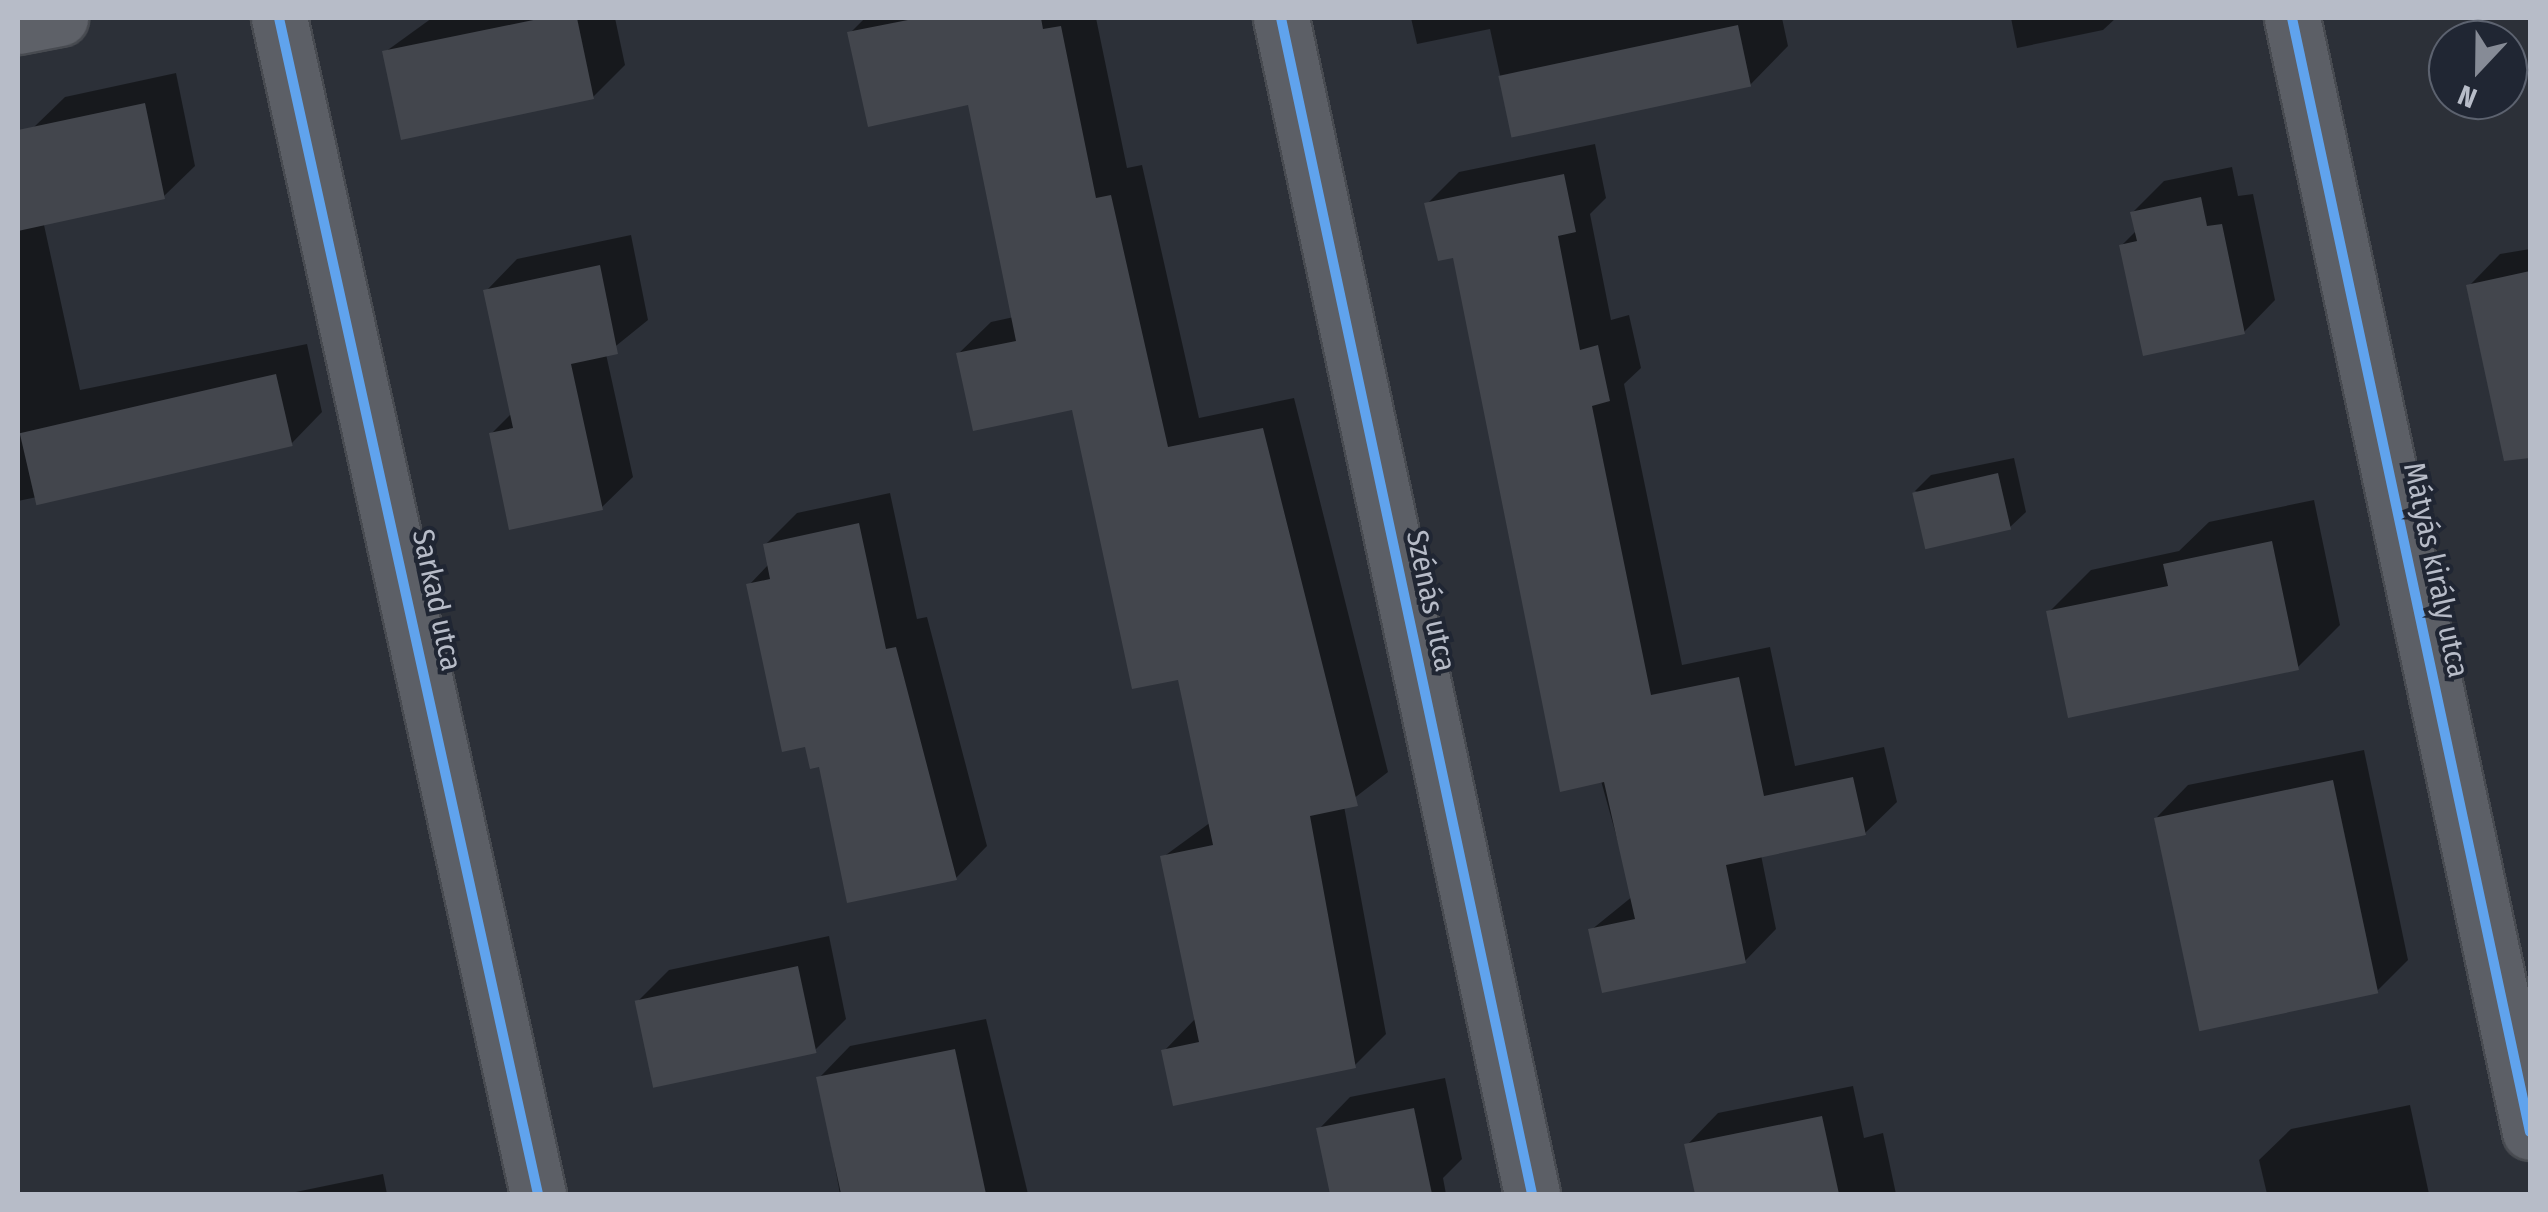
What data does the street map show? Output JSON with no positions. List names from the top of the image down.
{
  "streets": {
    "street": ["Mátyás király utca", "Sarkad utca", "Szénás utca"]
  },
  "north": "bottom"
}
